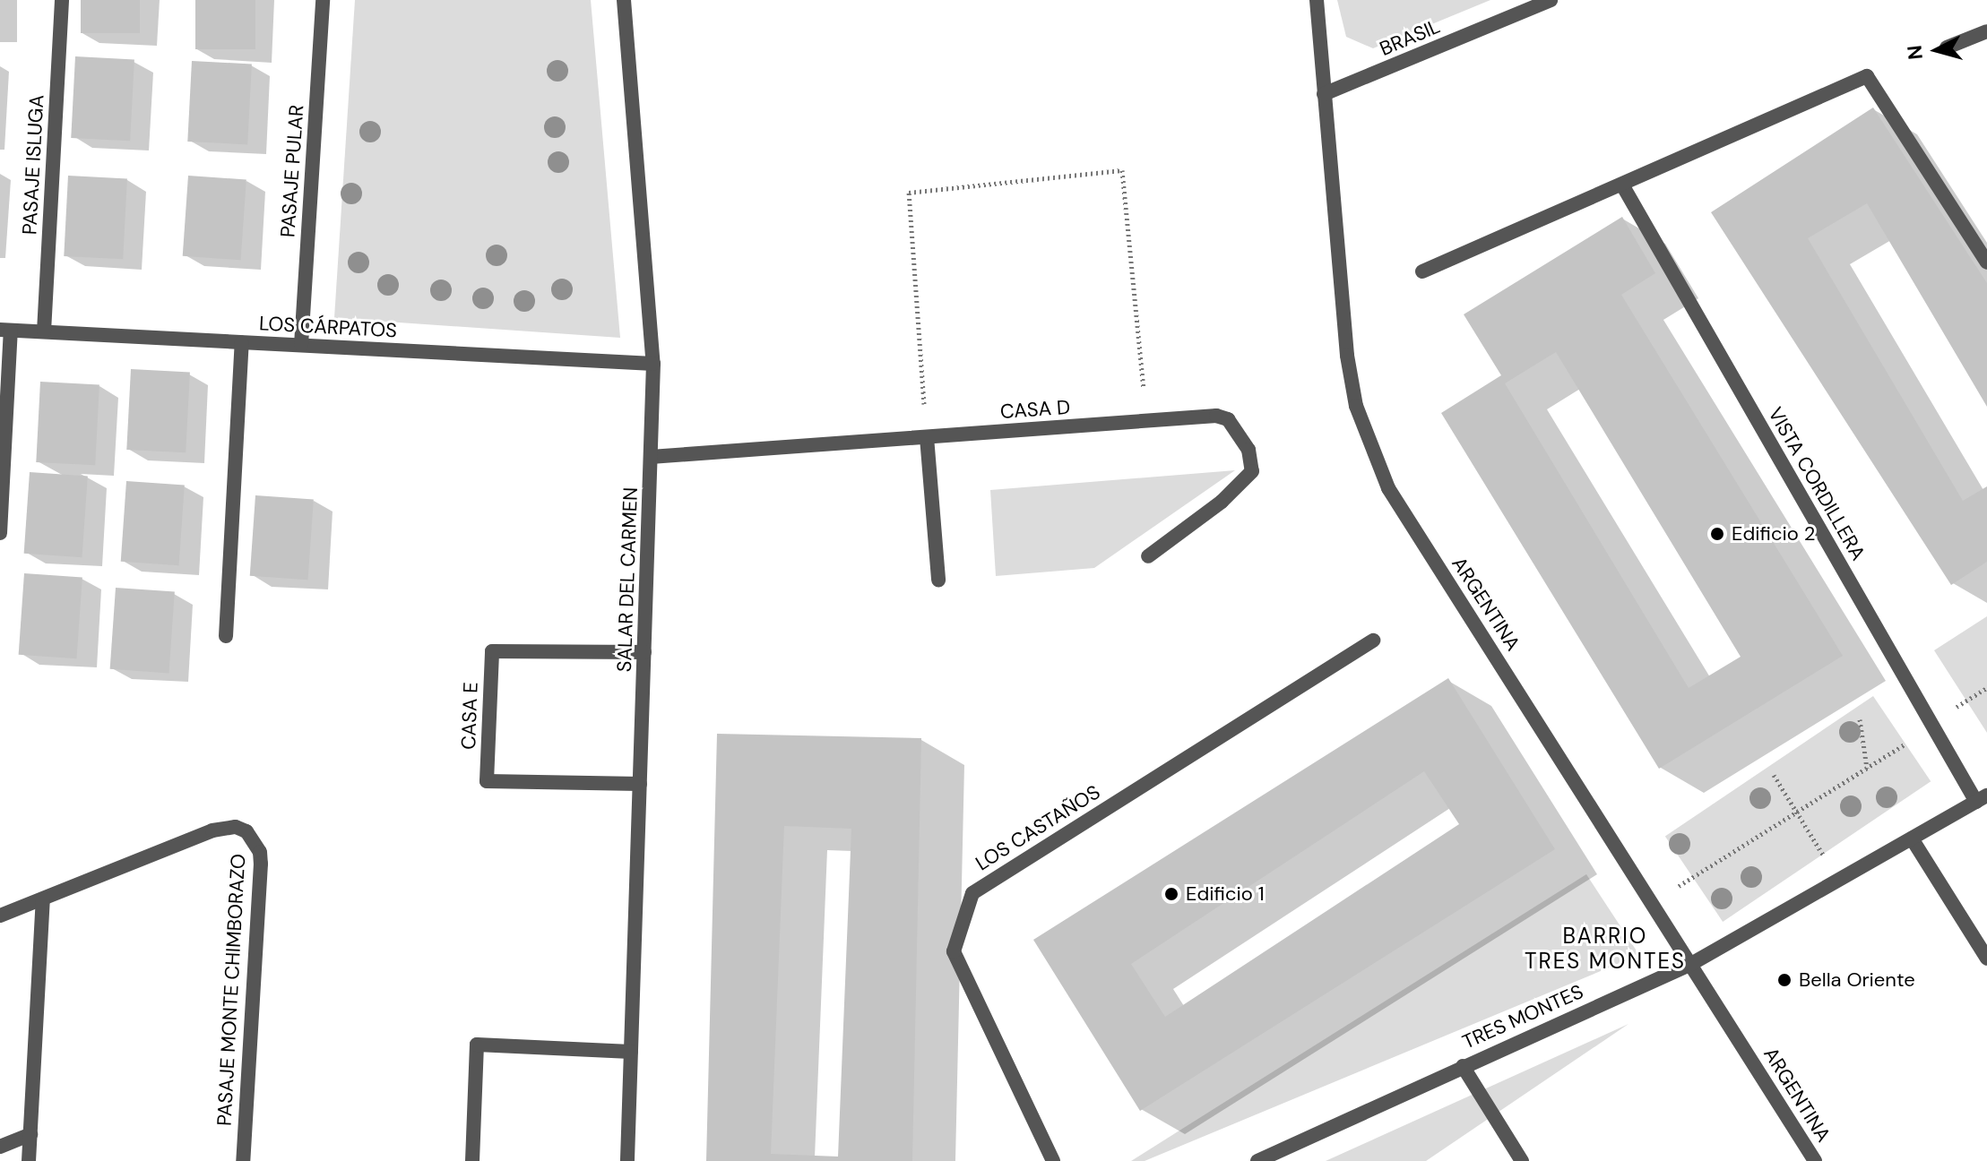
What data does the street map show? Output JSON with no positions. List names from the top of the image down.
{
  "streets": {
    "street": [
      "BRASIL",
      "PASAJE ISLUGA",
      "PASAJE PULAR",
      "LOS CÁRPATOS",
      "CASA D",
      "VISTA CORDILLERA",
      "SALAR DEL CARMEN",
      "ARGENTINA",
      "CASA E",
      "LOS CASTAÑOS",
      "PASAJE MONTE CHIMBORAZO",
      "TRES MONTES"
    ]
  },
  "crossings": [
    ["BRASIL", "ARGENTINA"],
    ["PASAJE ISLUGA", "LOS CÁRPATOS"],
    ["PASAJE PULAR", "LOS CÁRPATOS"],
    ["LOS CÁRPATOS", "SALAR DEL CARMEN"],
    ["CASA D", "SALAR DEL CARMEN"],
    ["VISTA CORDILLERA", "TRES MONTES"],
    ["SALAR DEL CARMEN", "CASA E"],
    ["ARGENTINA", "TRES MONTES"]
  ],
  "districts": ["BARRIO TRES MONTES"],
  "places": ["Edificio 2", "Edificio 1", "Bella Oriente"],
  "north": "left"
}
